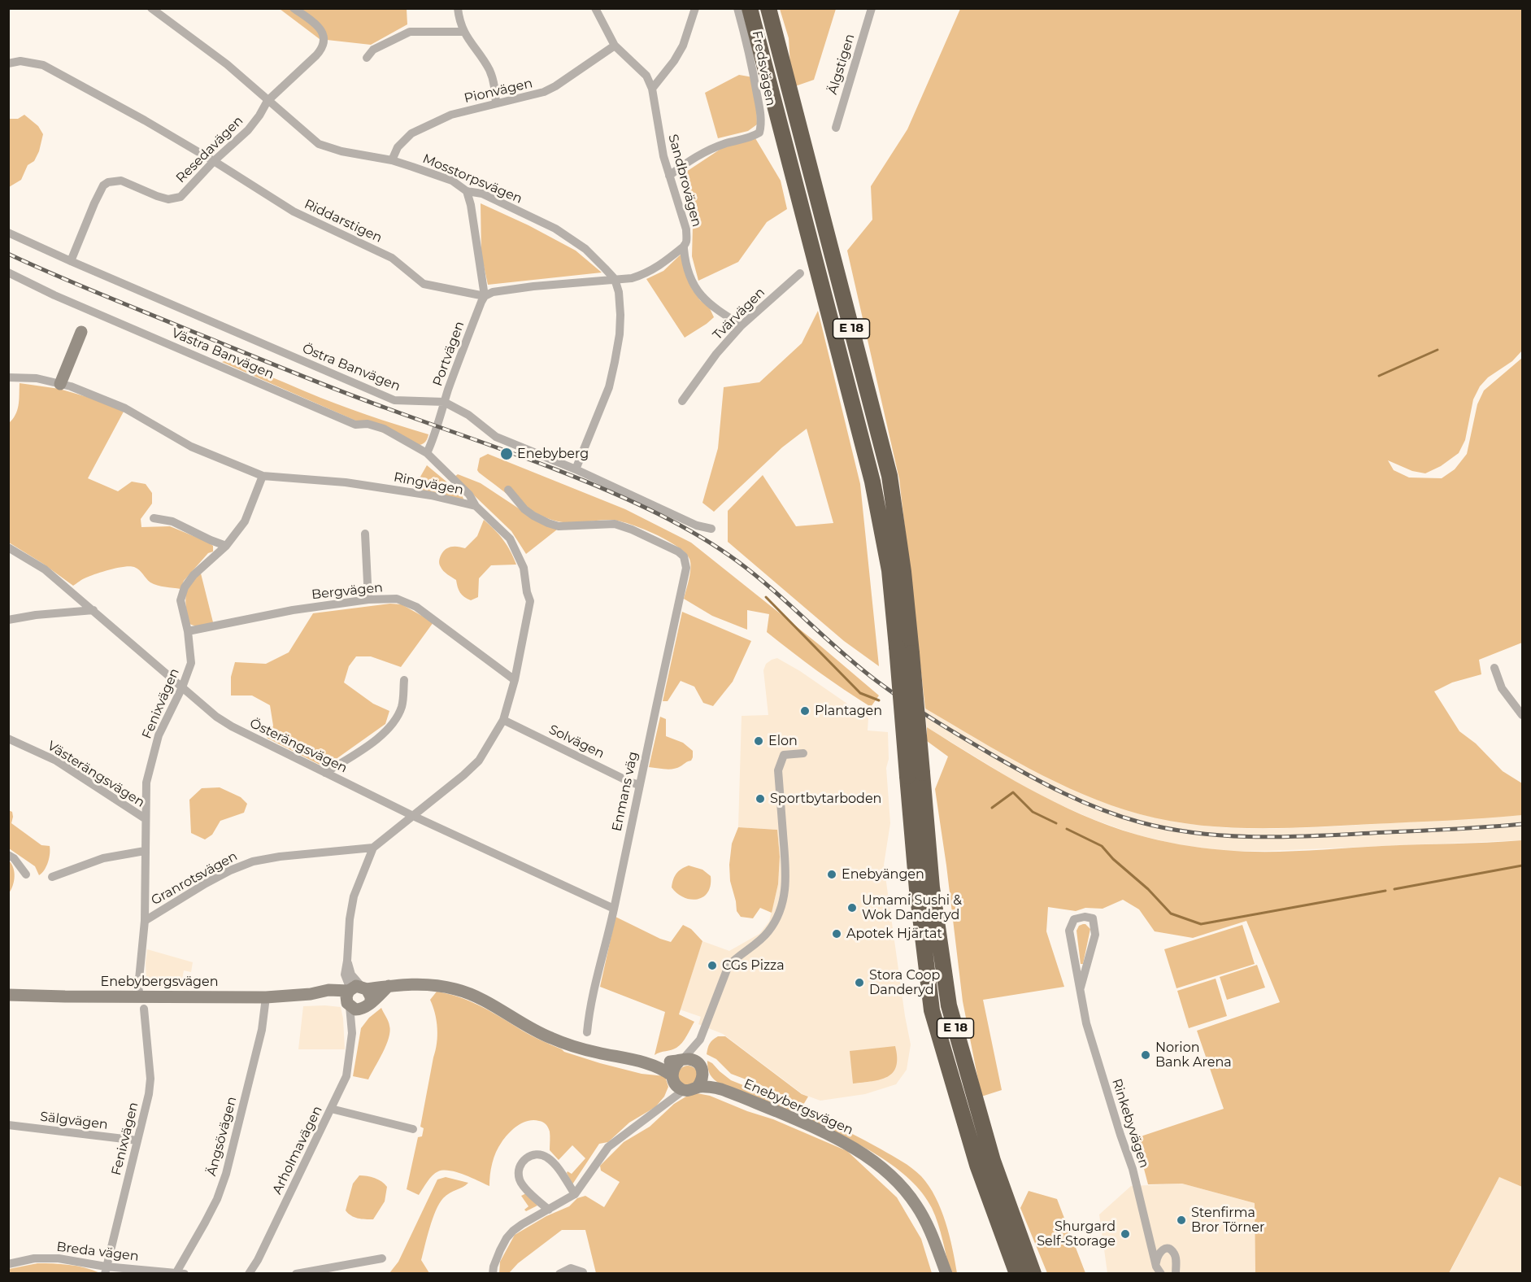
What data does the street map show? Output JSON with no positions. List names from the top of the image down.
{
  "streets": {
    "highway": ["E 18"],
    "main road": ["Enebybergsvägen"],
    "street": [
      "Älgstigen",
      "Fredsvägen",
      "Pionvägen",
      "Resedavägen",
      "Mosstorpsvägen",
      "Sandbrovägen",
      "Riddarstigen",
      "Tvärvägen",
      "Västra Banvägen",
      "Portvägen",
      "Östra Banvägen",
      "Ringvägen",
      "Bergvägen",
      "Fenixvägen",
      "Solvägen",
      "Österängsvägen",
      "Västerängsvägen",
      "Enmans väg",
      "Granrotsvägen",
      "Sälgvägen",
      "Rinkebyvägen",
      "Ängsövägen",
      "Arholmavägen",
      "Breda vägen"
    ]
  },
  "crossings": [
    ["Fredsvägen", "Sandbrovägen"],
    ["Pionvägen", "Mosstorpsvägen"],
    ["Pionvägen", "Sandbrovägen"],
    ["Resedavägen", "Mosstorpsvägen"],
    ["Resedavägen", "Riddarstigen"],
    ["Resedavägen", "Östra Banvägen"],
    ["Mosstorpsvägen", "Riddarstigen"],
    ["Sandbrovägen", "Riddarstigen"],
    ["Sandbrovägen", "Tvärvägen"],
    ["Riddarstigen", "Portvägen"],
    ["Västra Banvägen", "Portvägen"],
    ["Portvägen", "Östra Banvägen"],
    ["Ringvägen", "Bergvägen"],
    ["Ringvägen", "Fenixvägen"],
    ["Ringvägen", "Solvägen"],
    ["Ringvägen", "Österängsvägen"],
    ["Ringvägen", "Granrotsvägen"],
    ["Ringvägen", "Enebybergsvägen"],
    ["Ringvägen", "Arholmavägen"],
    ["Bergvägen", "Fenixvägen"],
    ["Fenixvägen", "Österängsvägen"],
    ["Fenixvägen", "Västerängsvägen"],
    ["Fenixvägen", "Granrotsvägen"],
    ["Fenixvägen", "Enebybergsvägen"],
    ["Fenixvägen", "Sälgvägen"],
    ["Fenixvägen", "Breda vägen"],
    ["Solvägen", "Enmans väg"],
    ["Österängsvägen", "Enmans väg"],
    ["Enebybergsvägen", "Ängsövägen"],
    ["Enebybergsvägen", "Arholmavägen"],
    ["Ängsövägen", "Breda vägen"]
  ],
  "places": [
    "Enebyberg",
    "Plantagen",
    "Elon",
    "Sportbytarboden",
    "Enebyängen",
    "Umami Sushi & Wok Danderyd",
    "Apotek Hjärtat",
    "CGs Pizza",
    "Stora Coop Danderyd",
    "Norion Bank Arena",
    "Stenfirma Bror Törner",
    "Shurgard Self-Storage"
  ]
}
